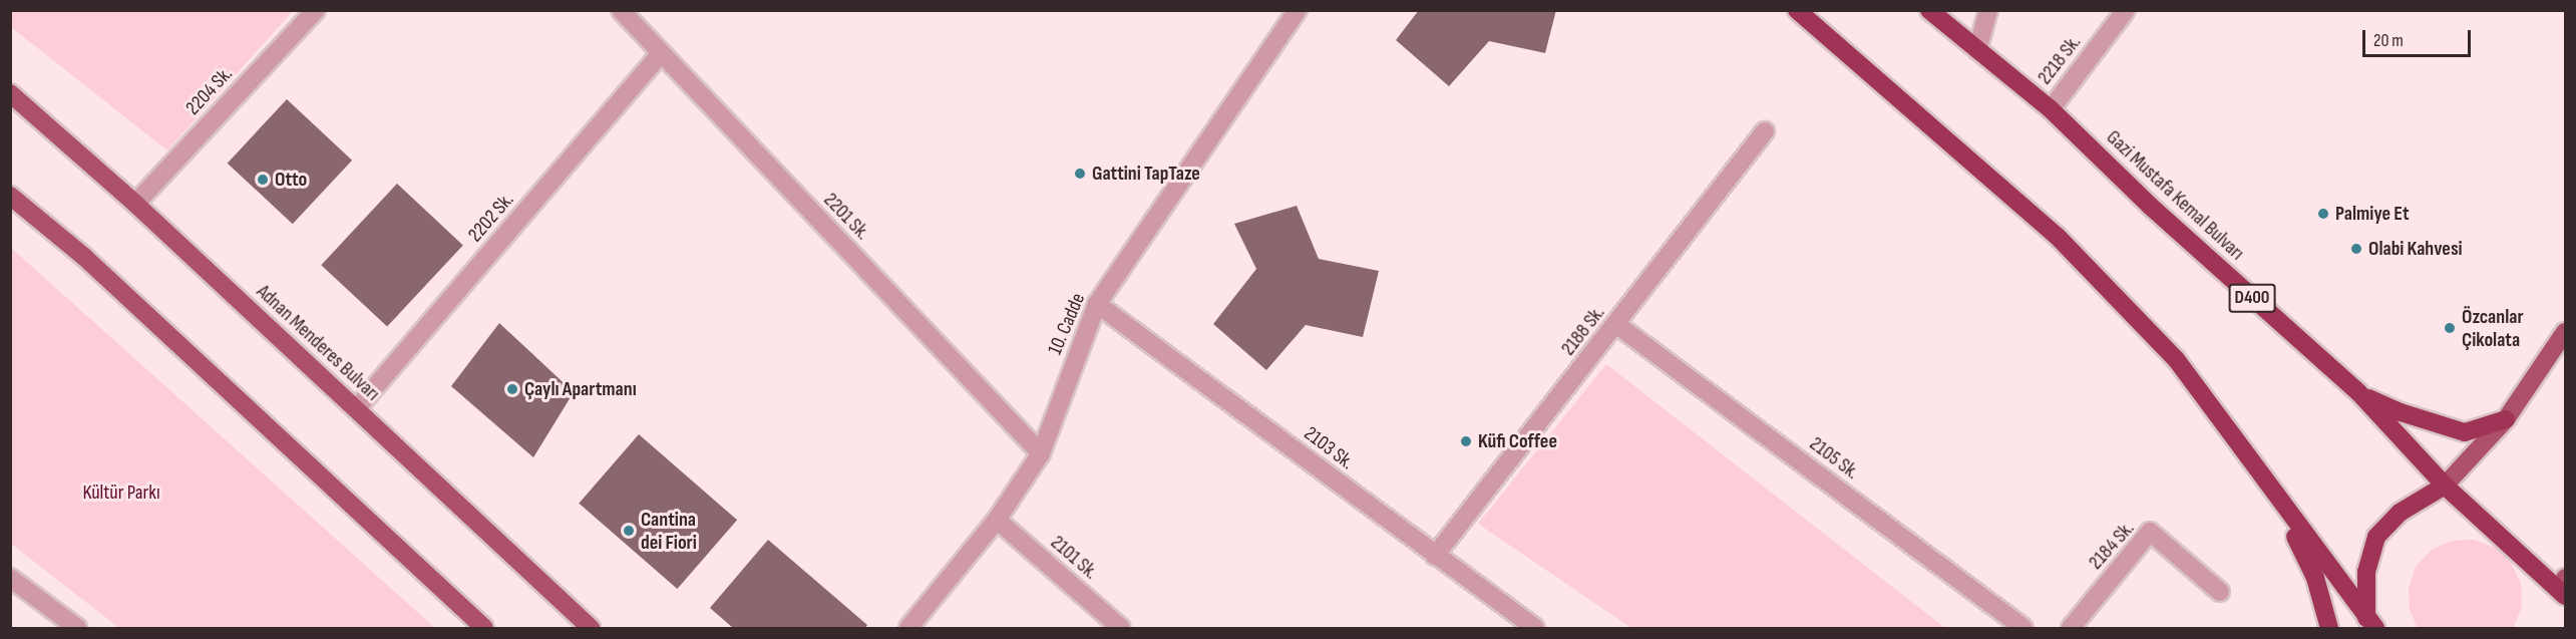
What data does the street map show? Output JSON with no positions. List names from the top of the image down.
{
  "streets": {
    "highway": ["Gazi Mustafa Kemal Bulvarı", "D400"],
    "main road": ["Adnan Menderes Bulvarı"],
    "street": [
      "2218 Sk.",
      "2204 Sk.",
      "2201 Sk.",
      "2202 Sk.",
      "10. Cadde",
      "2188 Sk.",
      "2103 Sk.",
      "2105 Sk.",
      "2184 Sk.",
      "2101 Sk."
    ]
  },
  "crossings": [
    ["2218 Sk.", "Gazi Mustafa Kemal Bulvarı"],
    ["2204 Sk.", "Adnan Menderes Bulvarı"],
    ["2201 Sk.", "2202 Sk."],
    ["2201 Sk.", "10. Cadde"],
    ["2202 Sk.", "Adnan Menderes Bulvarı"],
    ["10. Cadde", "2103 Sk."],
    ["10. Cadde", "2101 Sk."],
    ["2188 Sk.", "2103 Sk."],
    ["2188 Sk.", "2105 Sk."]
  ],
  "parks": ["Kültür Parkı"],
  "places": [
    "Gattini TapTaze",
    "Otto",
    "Palmiye Et",
    "Olabi Kahvesi",
    "Özcanlar Çikolata",
    "Çaylı Apartmanı",
    "Küfi Coffee",
    "Cantina dei Fiori"
  ],
  "scale_bar": "20 m"
}
